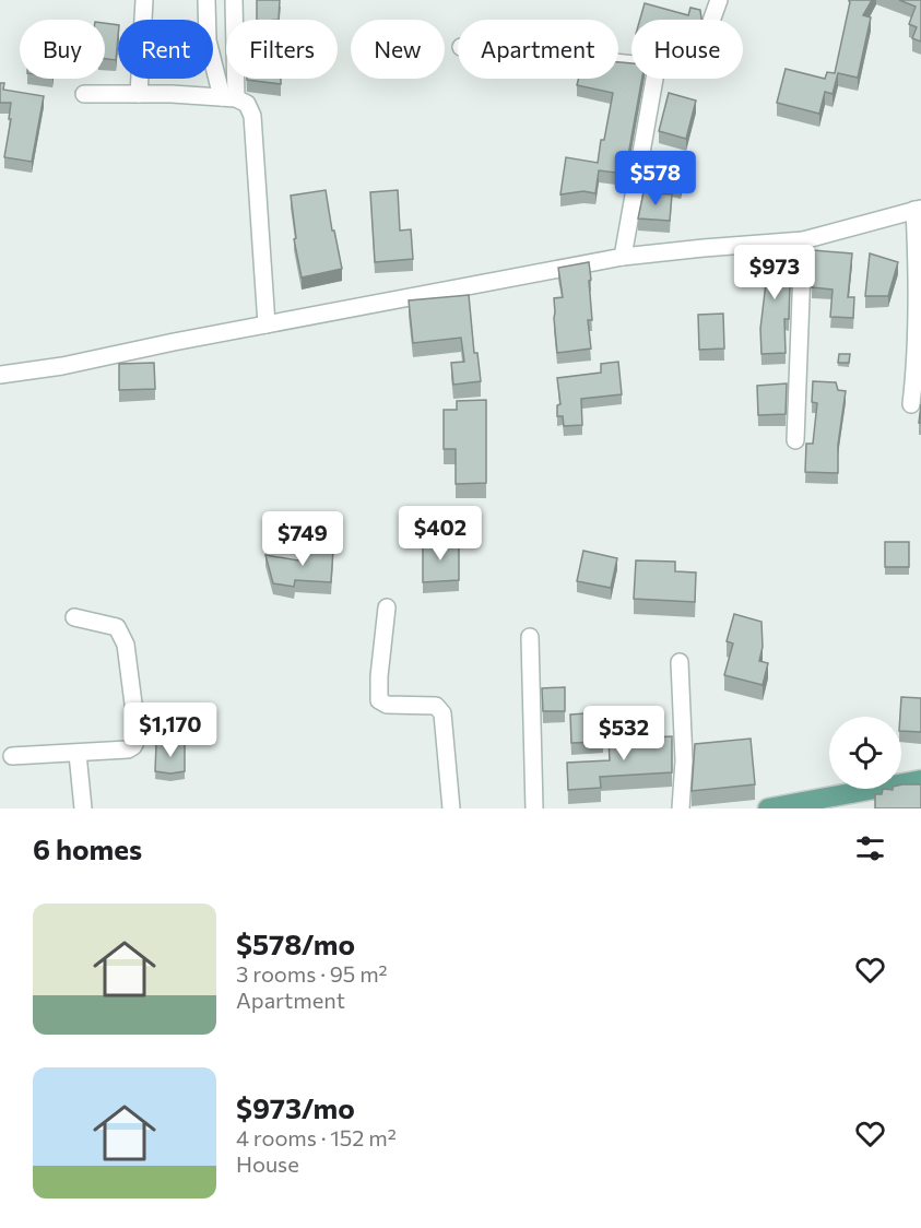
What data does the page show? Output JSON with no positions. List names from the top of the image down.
{
  "page": {
    "chip": [
      "Buy",
      "Rent",
      "Filters",
      "New",
      "Apartment",
      "House"
    ],
    "price": [
      "$578",
      "$973",
      "$402",
      "$749",
      "$1,170",
      "$532"
    ],
    "heading": "6 homes",
    "list": [
      {
        "name": "$578/mo",
        "note": "3 rooms · 95 m² · Apartment"
      },
      {
        "name": "$973/mo",
        "note": "4 rooms · 152 m² · House"
      }
    ]
  }
}
